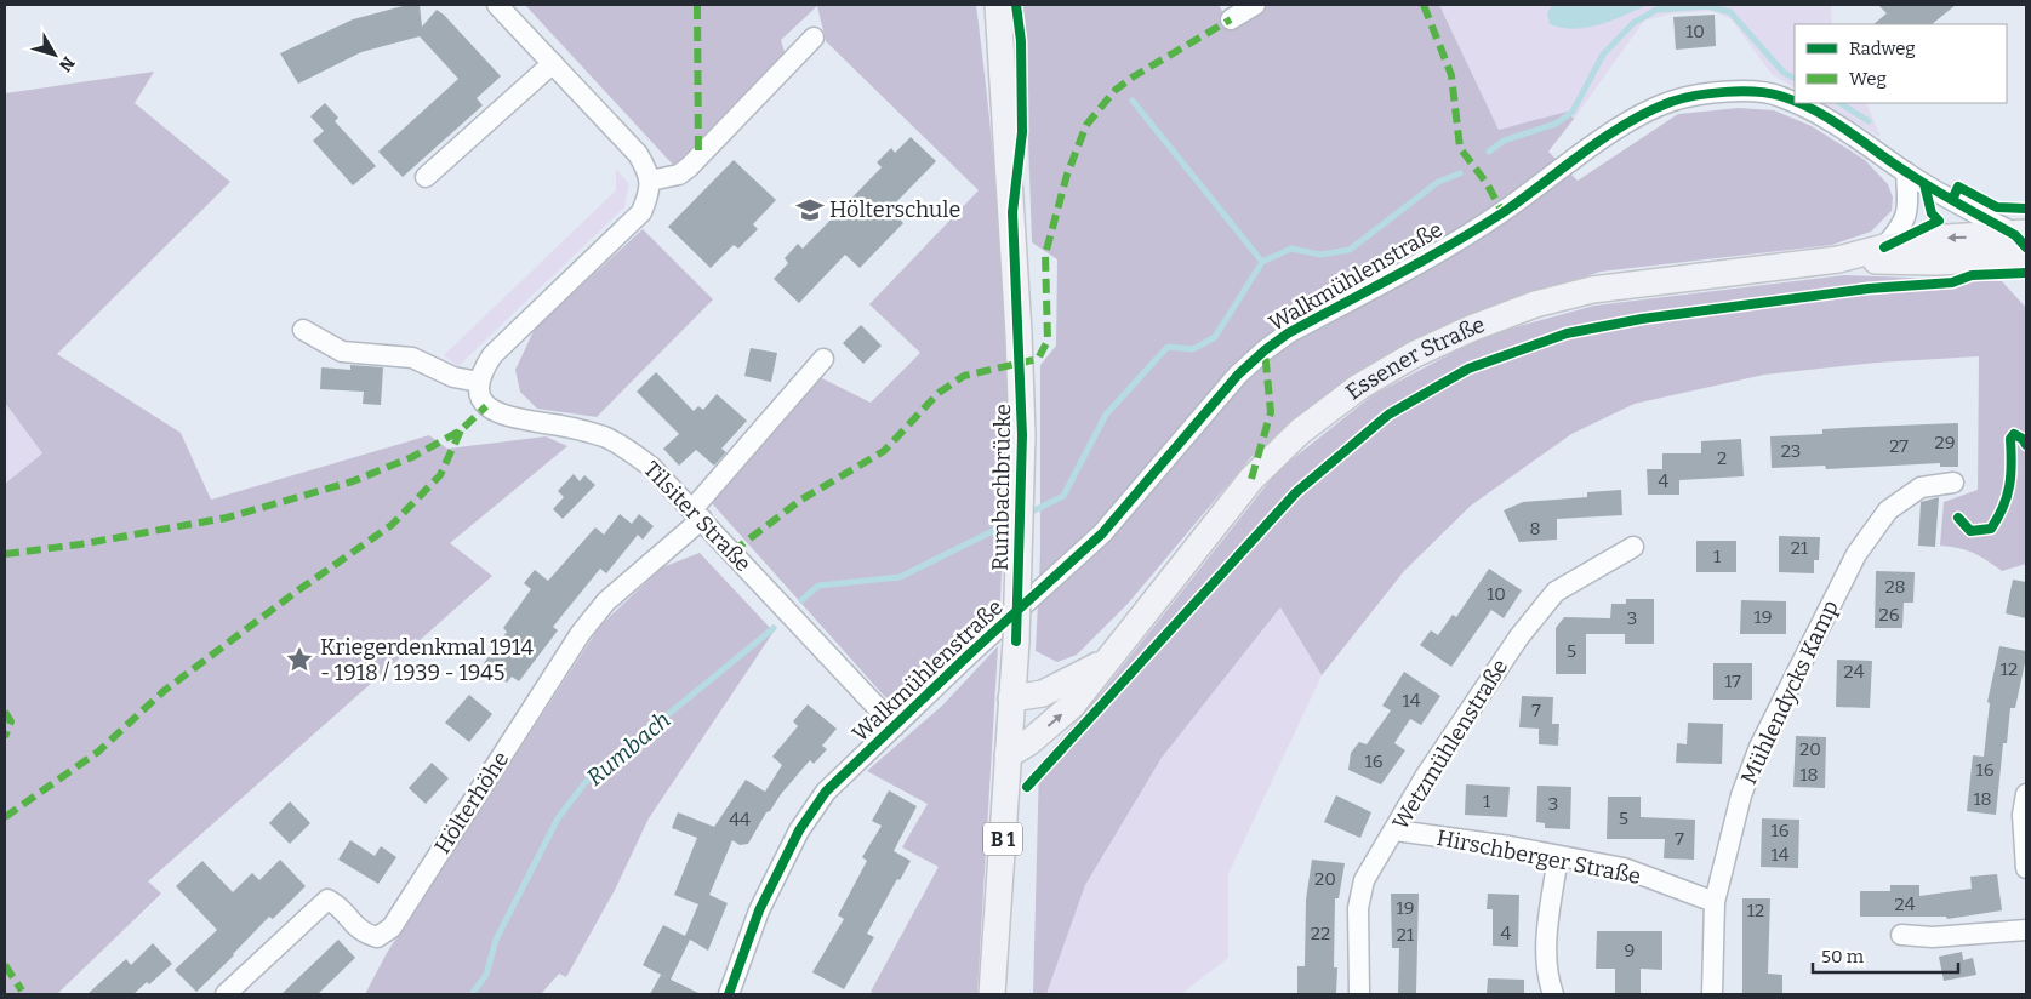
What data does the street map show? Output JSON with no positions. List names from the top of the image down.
{
  "streets": {
    "main road": ["Essener Straße", "Rumbachbrücke", "B 1"],
    "street": [
      "Walkmühlenstraße",
      "Tilsiter Straße",
      "Mühlendycks Kamp",
      "Wetzmühlenstraße",
      "Hölterhöhe",
      "Hirschberger Straße"
    ]
  },
  "crossings": [
    ["Walkmühlenstraße", "Essener Straße"],
    ["Walkmühlenstraße", "Tilsiter Straße"],
    ["Essener Straße", "Rumbachbrücke"],
    ["Essener Straße", "B 1"],
    ["Rumbachbrücke", "B 1"],
    ["Tilsiter Straße", "Hölterhöhe"],
    ["Mühlendycks Kamp", "Hirschberger Straße"],
    ["Wetzmühlenstraße", "Hirschberger Straße"]
  ],
  "water": ["Rumbach"],
  "places": {
    "school or university": ["Hölterschule"],
    "place": ["Kriegerdenkmal 1914 - 1918 / 1939 - 1945"]
  },
  "house_numbers": [
    "10",
    "29",
    "27",
    "23",
    "2",
    "4",
    "8",
    "21",
    "1",
    "28",
    "10",
    "26",
    "19",
    "3",
    "5",
    "12",
    "24",
    "17",
    "14",
    "7",
    "20",
    "16",
    "16",
    "18",
    "18",
    "1",
    "3",
    "5",
    "44",
    "16",
    "7",
    "14",
    "20",
    "24",
    "19",
    "12",
    "22",
    "4",
    "21",
    "9"
  ],
  "legend": ["Radweg", "Weg"],
  "scale_bar": "50 m",
  "north": "bottom right"
}
